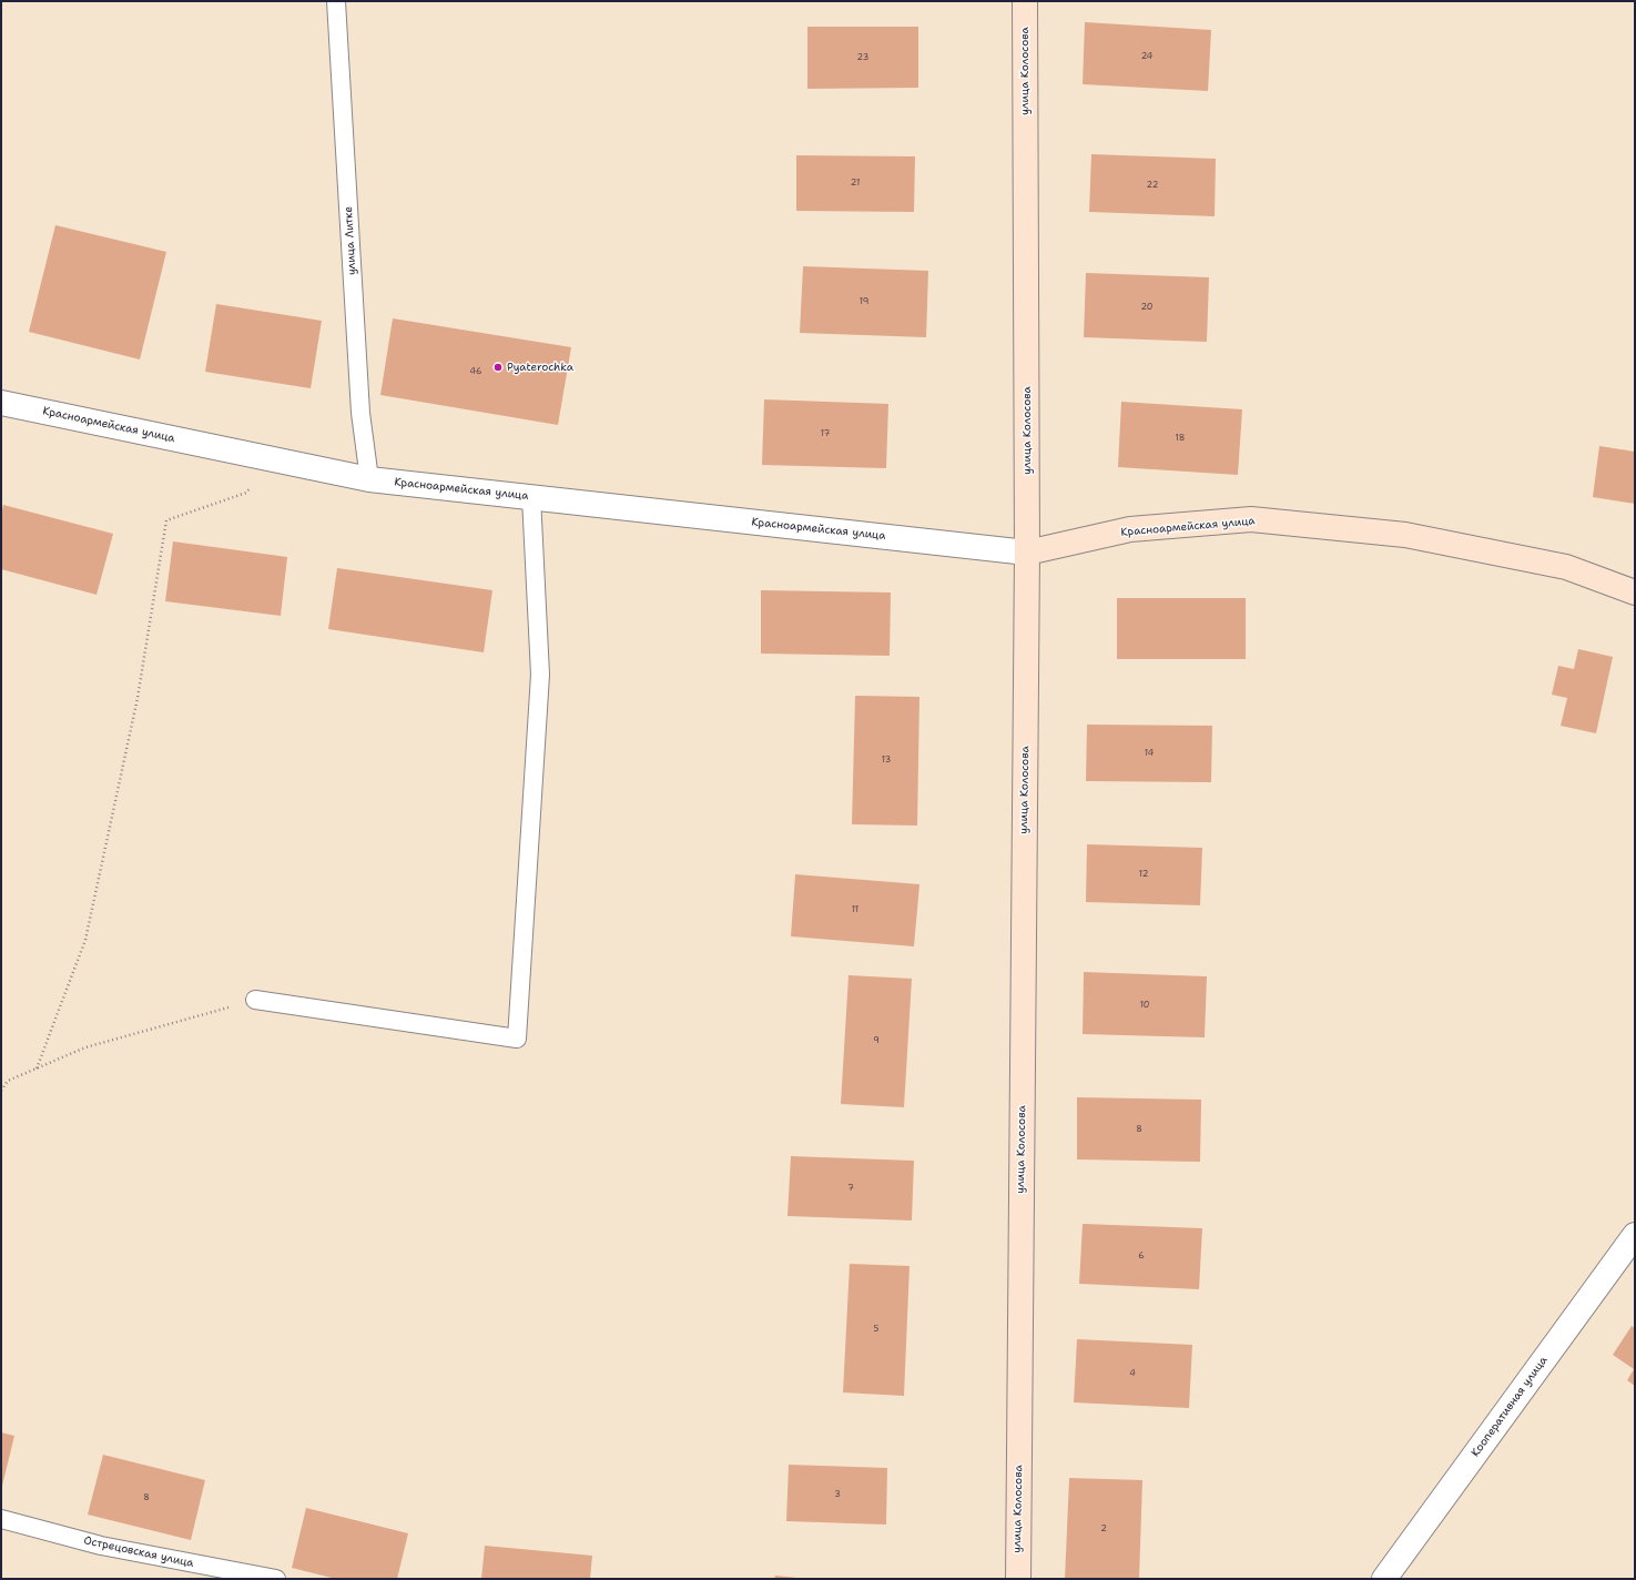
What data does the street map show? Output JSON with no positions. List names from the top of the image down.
{
  "streets": {
    "main road": ["улица Колосова", "Красноармейская улица"],
    "street": ["Кооперативная улица"],
    "lane": ["улица Литке", "Острецовская улица"]
  },
  "crossings": [
    ["улица Колосова", "Красноармейская улица"],
    ["улица Литке", "Красноармейская улица"]
  ],
  "places": ["Pyaterochka"],
  "house_numbers": [
    "24",
    "23",
    "21",
    "22",
    "19",
    "20",
    "46",
    "17",
    "18",
    "14",
    "13",
    "12",
    "11",
    "10",
    "9",
    "8",
    "7",
    "6",
    "5",
    "4",
    "3",
    "8",
    "2"
  ]
}
